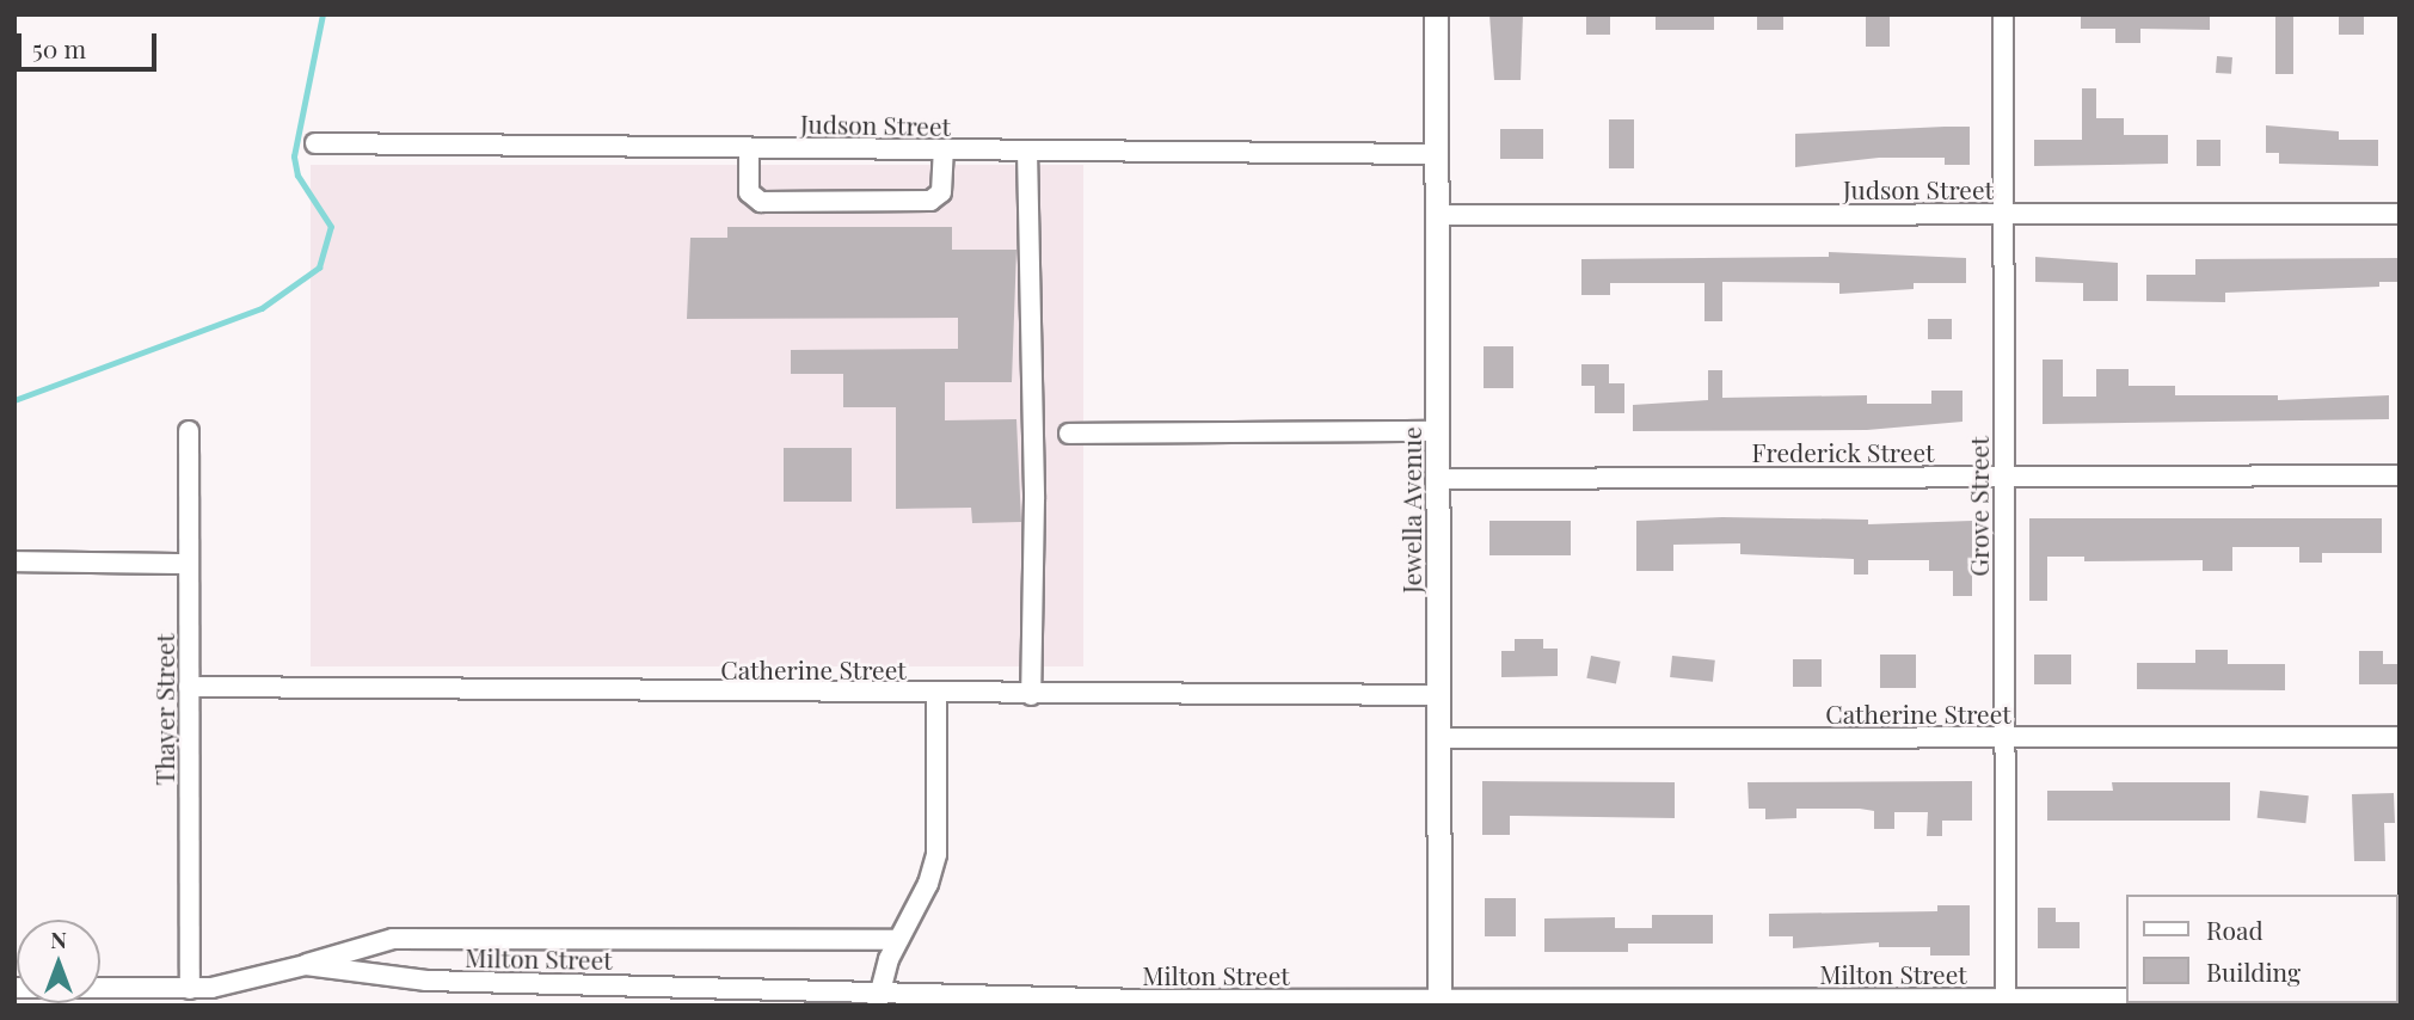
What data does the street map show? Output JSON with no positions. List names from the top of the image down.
{
  "streets": {
    "main road": ["Jewella Avenue"],
    "street": [
      "Judson Street",
      "Frederick Street",
      "Grove Street",
      "Catherine Street",
      "Thayer Street",
      "Milton Street"
    ]
  },
  "crossings": [
    ["Judson Street", "Grove Street"],
    ["Judson Street", "Jewella Avenue"],
    ["Frederick Street", "Grove Street"],
    ["Frederick Street", "Jewella Avenue"],
    ["Grove Street", "Catherine Street"],
    ["Grove Street", "Milton Street"],
    ["Jewella Avenue", "Catherine Street"],
    ["Jewella Avenue", "Milton Street"],
    ["Catherine Street", "Thayer Street"],
    ["Thayer Street", "Milton Street"]
  ],
  "legend": ["Road", "Building"],
  "scale_bar": "50 m",
  "north": "top"
}
